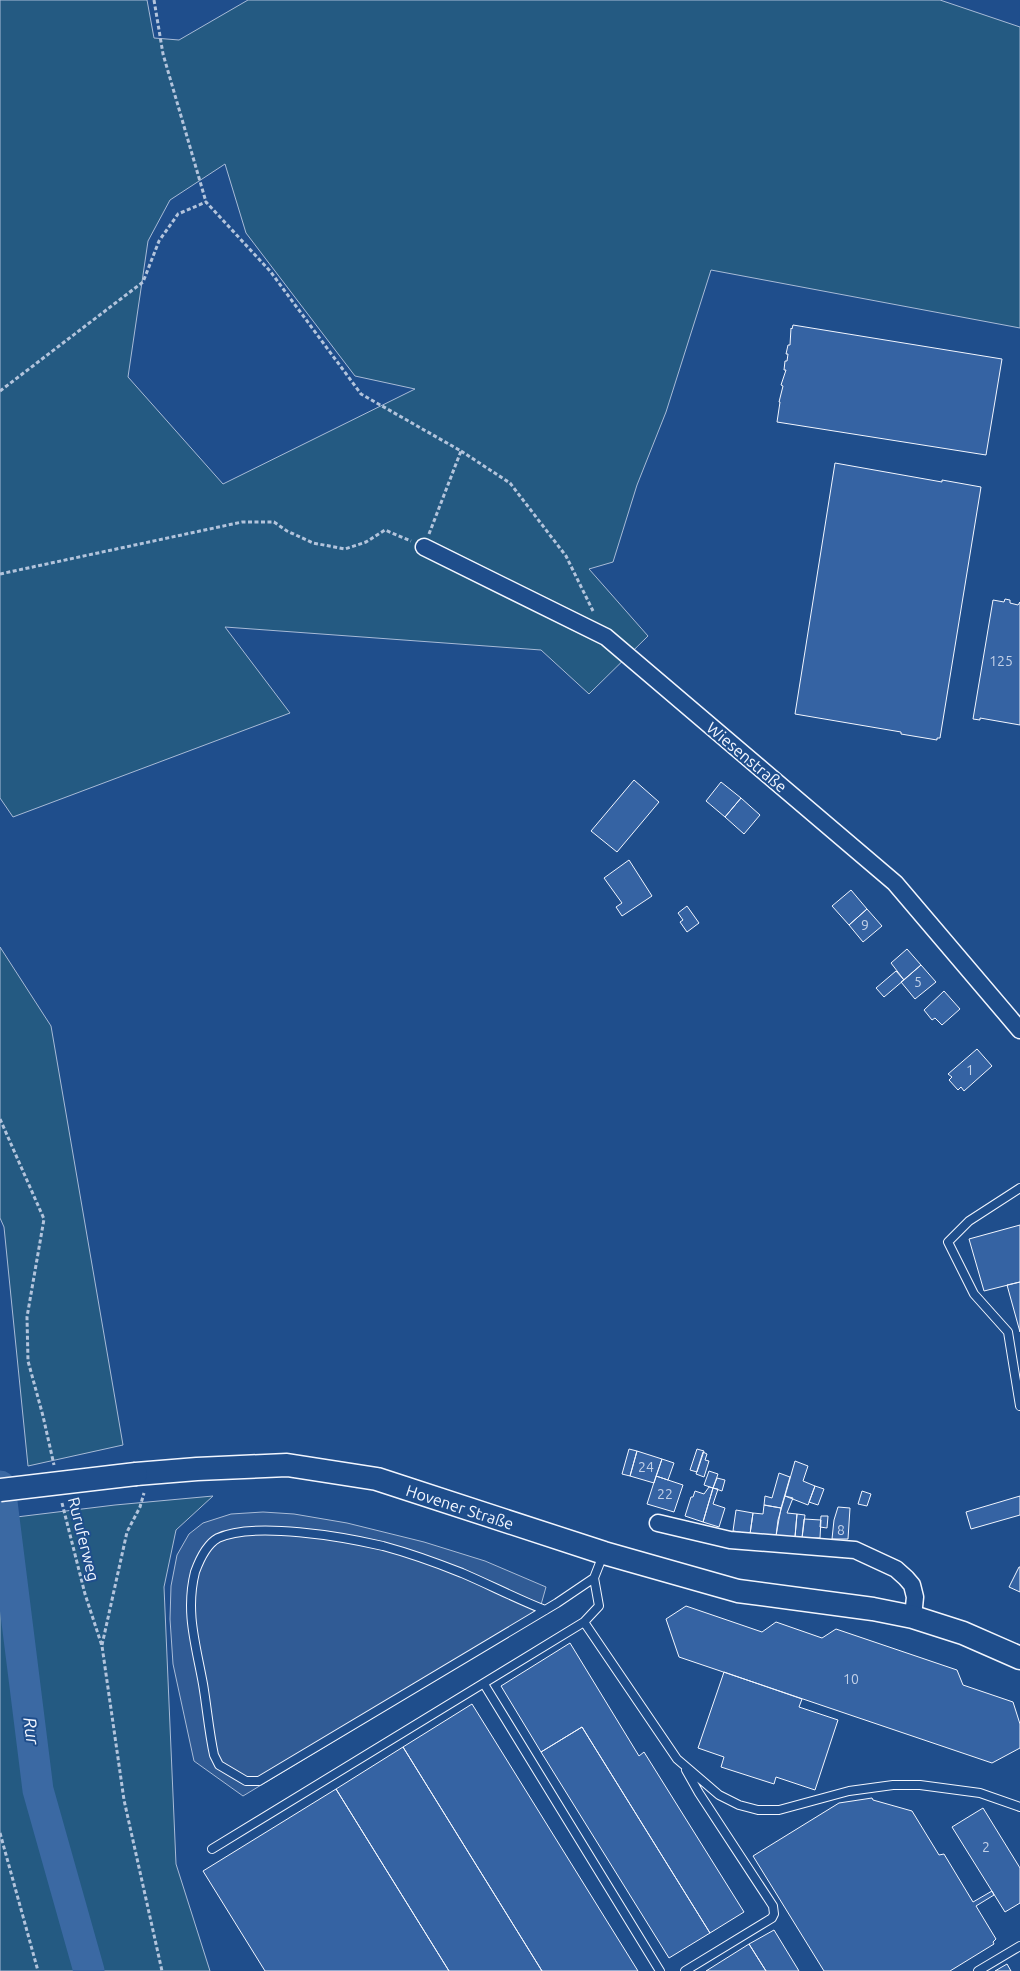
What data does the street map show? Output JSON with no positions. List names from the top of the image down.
{
  "streets": {
    "main road": ["Hovener Straße"],
    "street": ["Wiesenstraße"],
    "path": ["Ruruferweg"]
  },
  "water": ["Rur"],
  "house_numbers": [
    "125",
    "9",
    "5",
    "1",
    "24",
    "22",
    "8",
    "10",
    "2"
  ]
}
